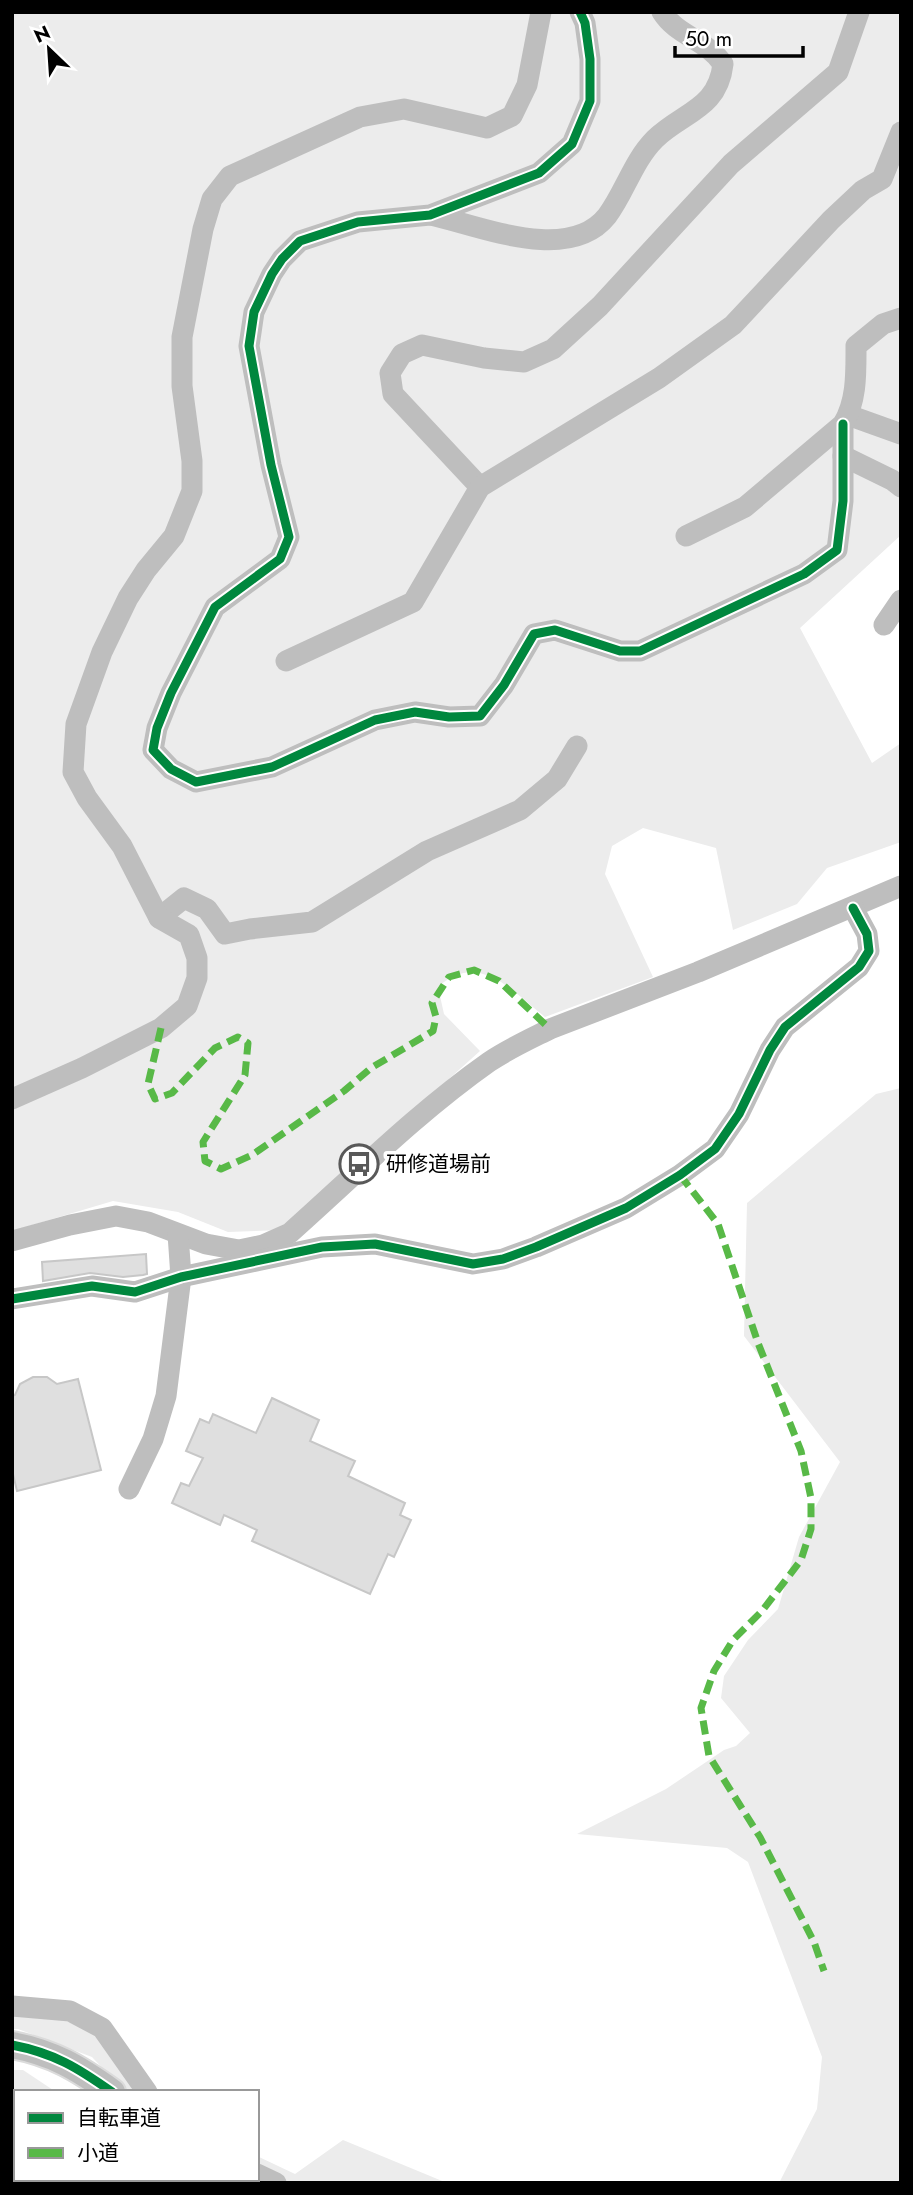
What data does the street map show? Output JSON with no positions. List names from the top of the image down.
{
  "places": {
    "bus stop": ["研修道場前"]
  },
  "legend": ["自転車道", "小道"],
  "scale_bar": "50 m",
  "north": "top left"
}
